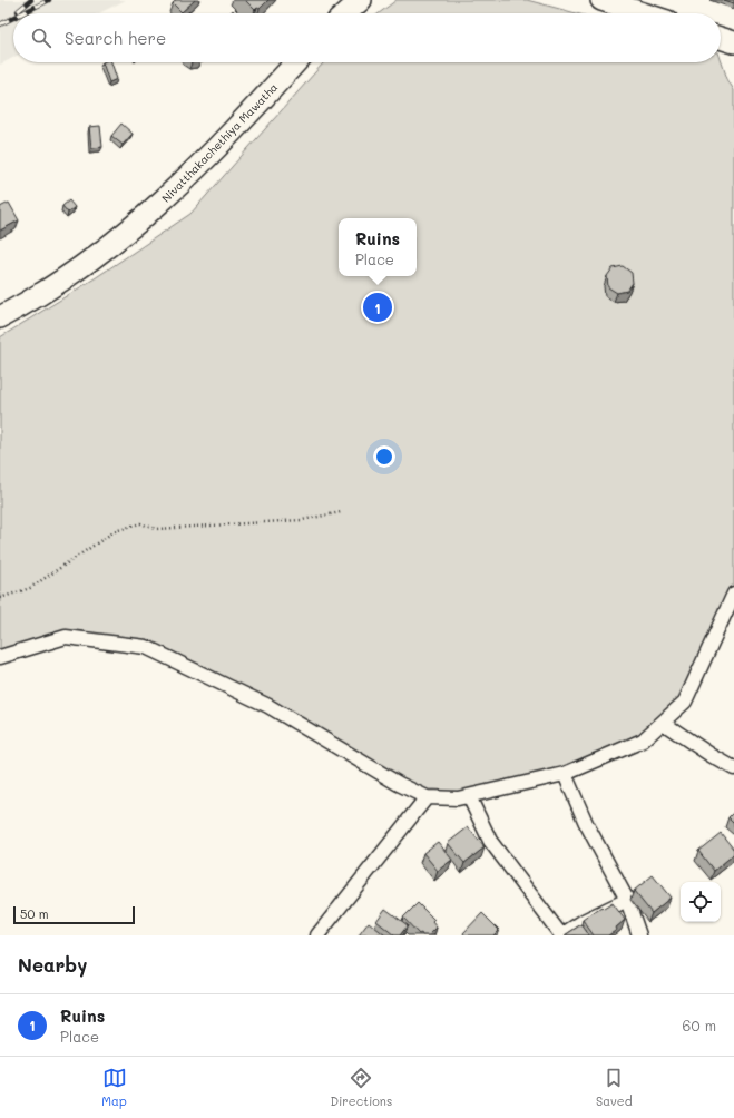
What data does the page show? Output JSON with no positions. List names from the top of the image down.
{
  "streets": {
    "highway": ["Nivatthakachethiya Mawatha"]
  },
  "scale_bar": "50 m",
  "page": {
    "search": "Search here",
    "popup": ["Ruins", "Place"],
    "pins": "1",
    "scale": "50 m",
    "heading": "Nearby",
    "list": [
      {
        "mark": "1",
        "name": "Ruins",
        "note": "Place",
        "value": "60 m"
      }
    ],
    "nav": ["Map", "Directions", "Saved"]
  }
}
